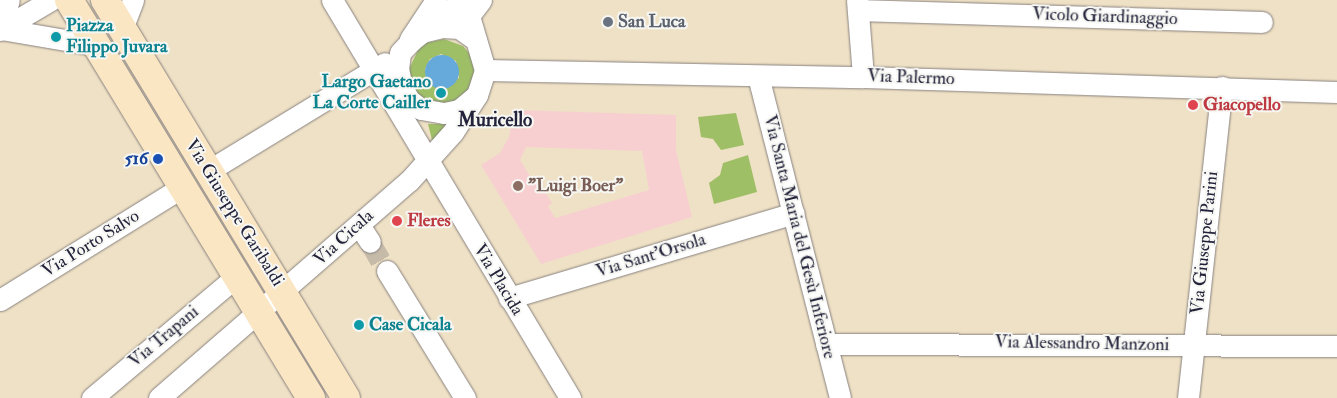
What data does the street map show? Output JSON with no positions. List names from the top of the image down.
{
  "streets": {
    "main road": ["Via Giuseppe Garibaldi"],
    "street": [
      "Vicolo Giardinaggio",
      "Via Palermo",
      "Via Santa Maria del Gesù Inferiore",
      "Via Cicala",
      "Via Giuseppe Parini",
      "Via Porto Salvo",
      "Via Sant'Orsola",
      "Via Placida",
      "Via Trapani",
      "Via Alessandro Manzoni"
    ]
  },
  "crossings": [
    ["Via Palermo", "Via Santa Maria del Gesù Inferiore"],
    ["Via Palermo", "Via Cicala"],
    ["Via Palermo", "Via Giuseppe Parini"],
    ["Via Giuseppe Garibaldi", "Via Cicala"],
    ["Via Giuseppe Garibaldi", "Via Porto Salvo"],
    ["Via Giuseppe Garibaldi", "Via Trapani"],
    ["Via Santa Maria del Gesù Inferiore", "Via Sant'Orsola"],
    ["Via Santa Maria del Gesù Inferiore", "Via Alessandro Manzoni"],
    ["Via Cicala", "Via Placida"],
    ["Via Giuseppe Parini", "Via Alessandro Manzoni"],
    ["Via Sant'Orsola", "Via Placida"]
  ],
  "districts": ["Muricello"],
  "places": [
    "San Luca",
    "Piazza Filippo Juvara",
    "Largo Gaetano La Corte Cailler",
    "Giacopello",
    "516",
    "\"Luigi Boer\"",
    "Fleres",
    "Case Cicala"
  ]
}
